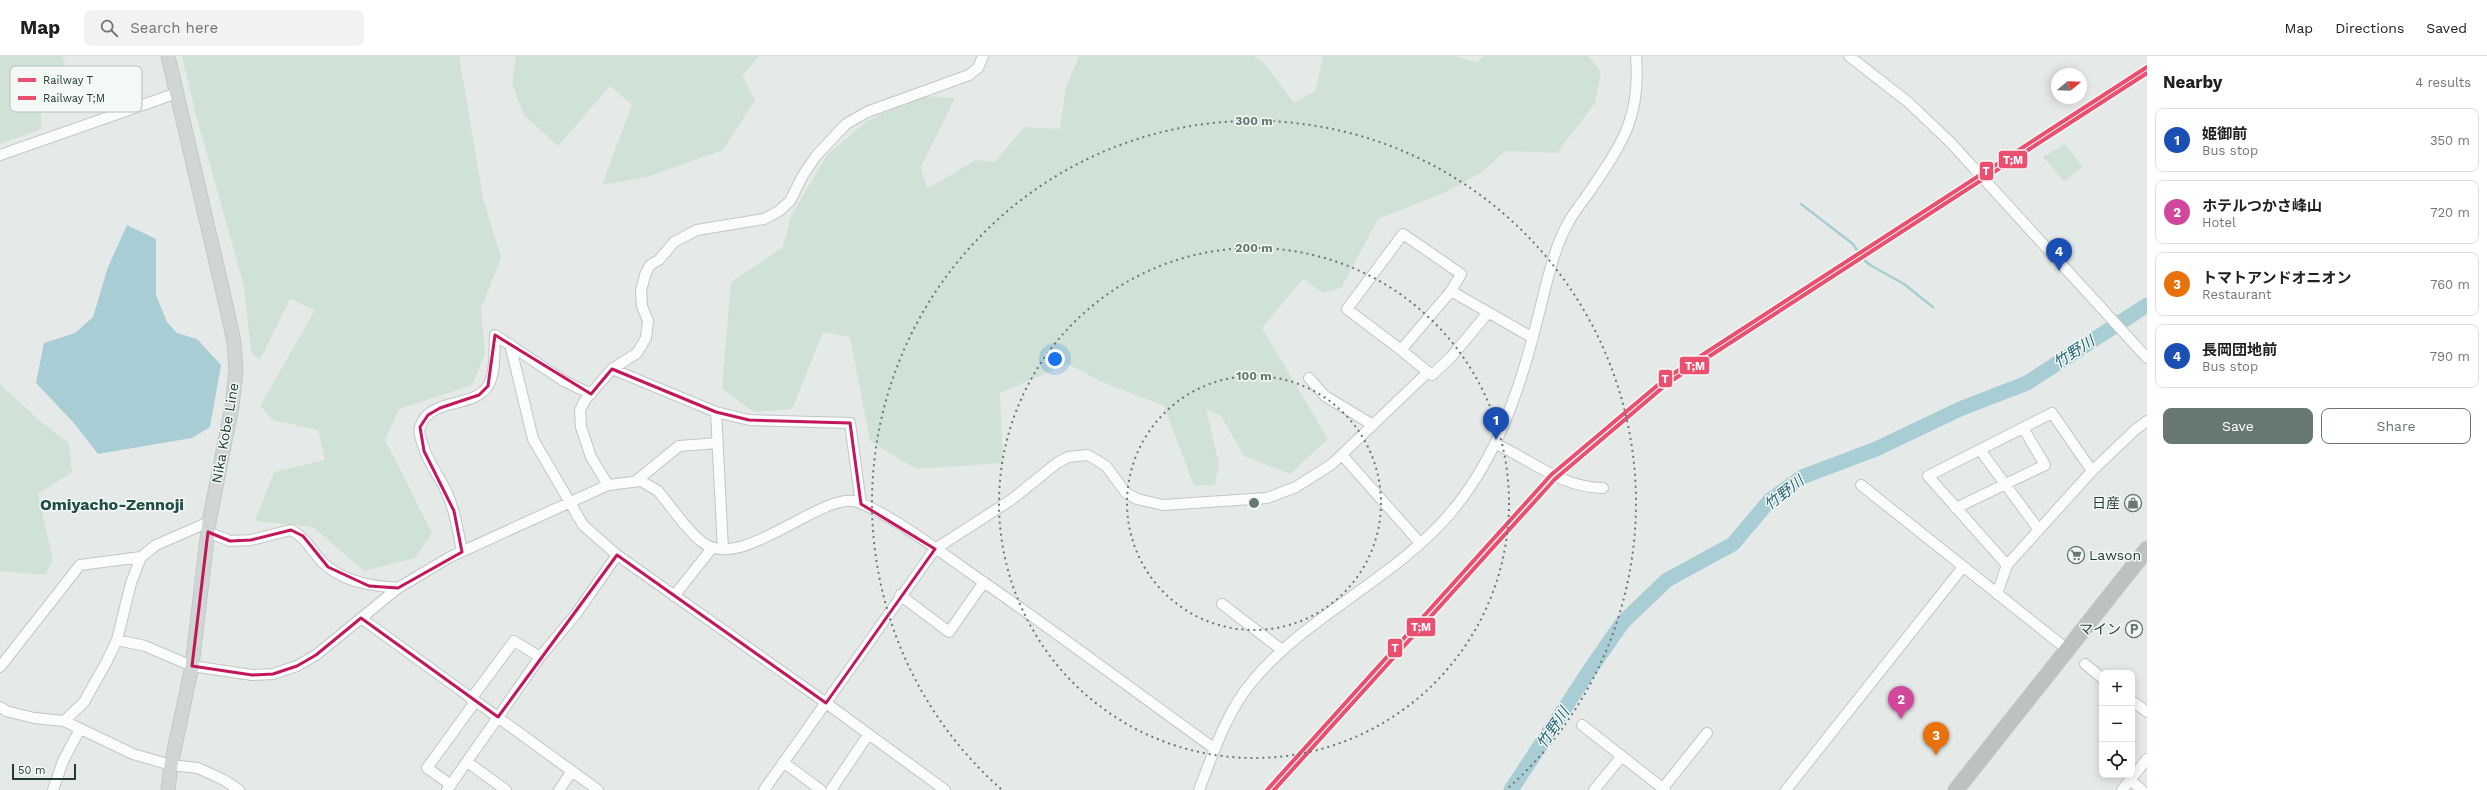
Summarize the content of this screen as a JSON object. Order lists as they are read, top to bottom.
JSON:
{
  "streets": {
    "main road": ["Nika Kobe Line"]
  },
  "districts": ["Omiyacho-Zennoji"],
  "water": ["竹野川"],
  "places": {
    "shop": ["日産"],
    "supermarket": ["Lawson"],
    "parking": ["マイン"]
  },
  "lines": ["rail line T", "rail line T;M"],
  "legend": ["Railway T", "Railway T;M"],
  "scale_bar": "50 m",
  "north": "right",
  "page": {
    "header": "Map",
    "search": "Search here",
    "nav": ["Map", "Directions", "Saved"],
    "heading": ["Nearby", "4 results"],
    "list": [
      {
        "mark": "1",
        "name": "姫御前",
        "note": "Bus stop",
        "value": "350 m"
      },
      {
        "mark": "2",
        "name": "ホテルつかさ峰山",
        "note": "Hotel",
        "value": "720 m"
      },
      {
        "mark": "3",
        "name": "トマトアンドオニオン",
        "note": "Restaurant",
        "value": "760 m"
      },
      {
        "mark": "4",
        "name": "長岡団地前",
        "note": "Bus stop",
        "value": "790 m"
      }
    ],
    "pins": [
      "4",
      "1",
      "2",
      "3"
    ],
    "buttons": ["Save", "Share"],
    "map_buttons": ["+", "−"],
    "scale": "50 m"
  },
  "rings": ["300 m", "200 m", "100 m"]
}
